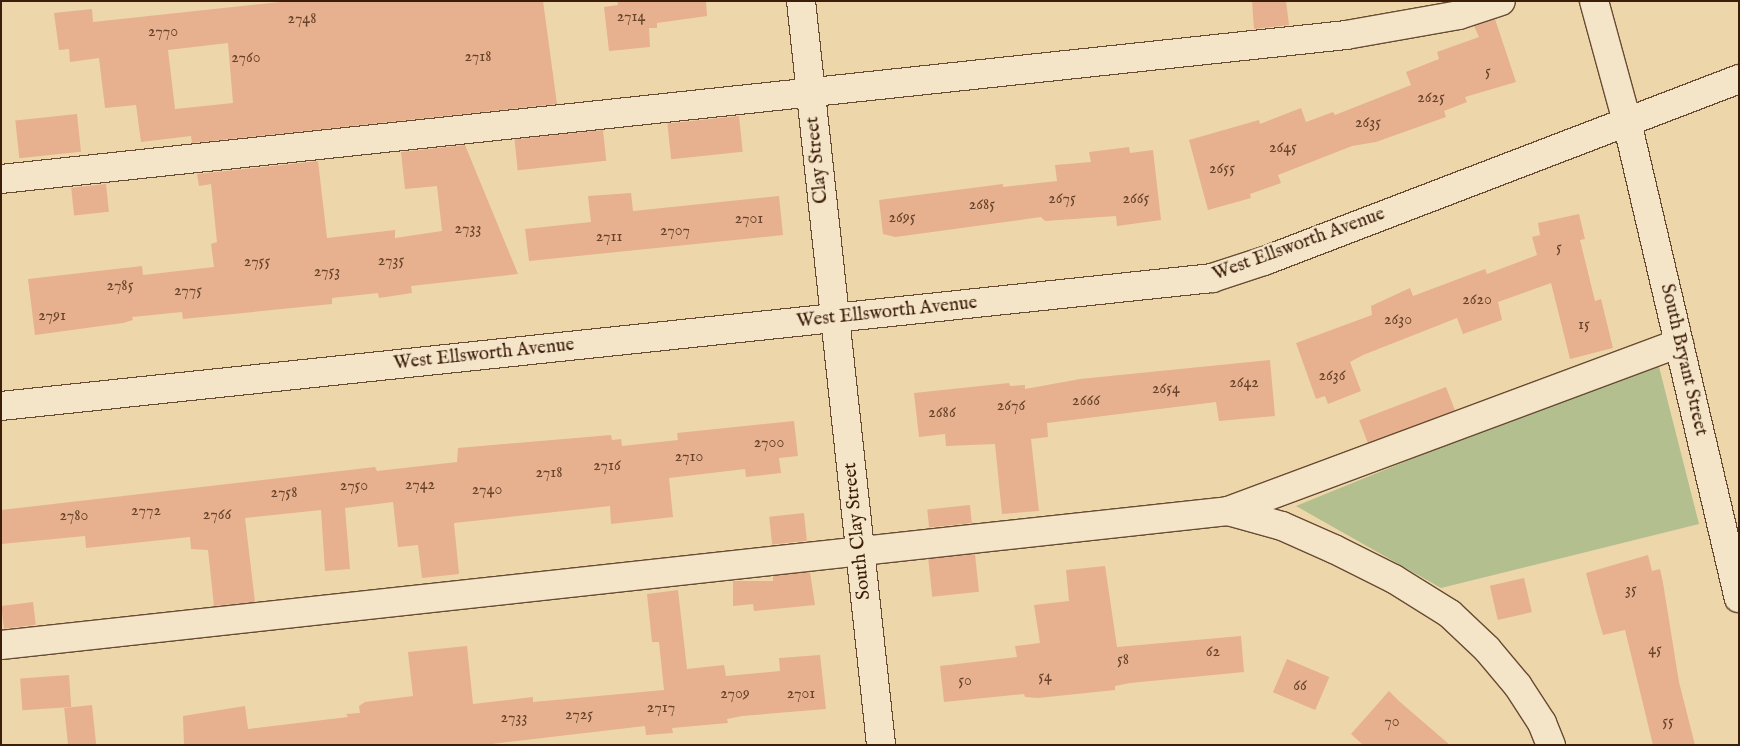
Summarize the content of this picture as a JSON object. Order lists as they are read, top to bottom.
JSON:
{
  "streets": {
    "street": [
      "Clay Street",
      "West Ellsworth Avenue",
      "South Bryant Street",
      "South Clay Street"
    ]
  },
  "crossings": [
    ["Clay Street", "West Ellsworth Avenue"],
    ["Clay Street", "South Clay Street"],
    ["West Ellsworth Avenue", "South Bryant Street"],
    ["West Ellsworth Avenue", "South Clay Street"]
  ],
  "house_numbers": [
    "2714",
    "2748",
    "2770",
    "2718",
    "2760",
    "5",
    "2625",
    "2635",
    "2645",
    "2655",
    "2675",
    "2665",
    "2685",
    "2695",
    "2701",
    "2733",
    "2707",
    "2711",
    "5",
    "2735",
    "2755",
    "2753",
    "2785",
    "2775",
    "2620",
    "2791",
    "2630",
    "15",
    "2636",
    "2642",
    "2654",
    "2666",
    "2676",
    "2686",
    "2700",
    "2710",
    "2716",
    "2718",
    "2742",
    "2750",
    "2740",
    "2758",
    "2772",
    "2766",
    "2780",
    "35",
    "45",
    "62",
    "58",
    "54",
    "50",
    "66",
    "2709",
    "2701",
    "2717",
    "2725",
    "2733",
    "70",
    "55"
  ]
}
